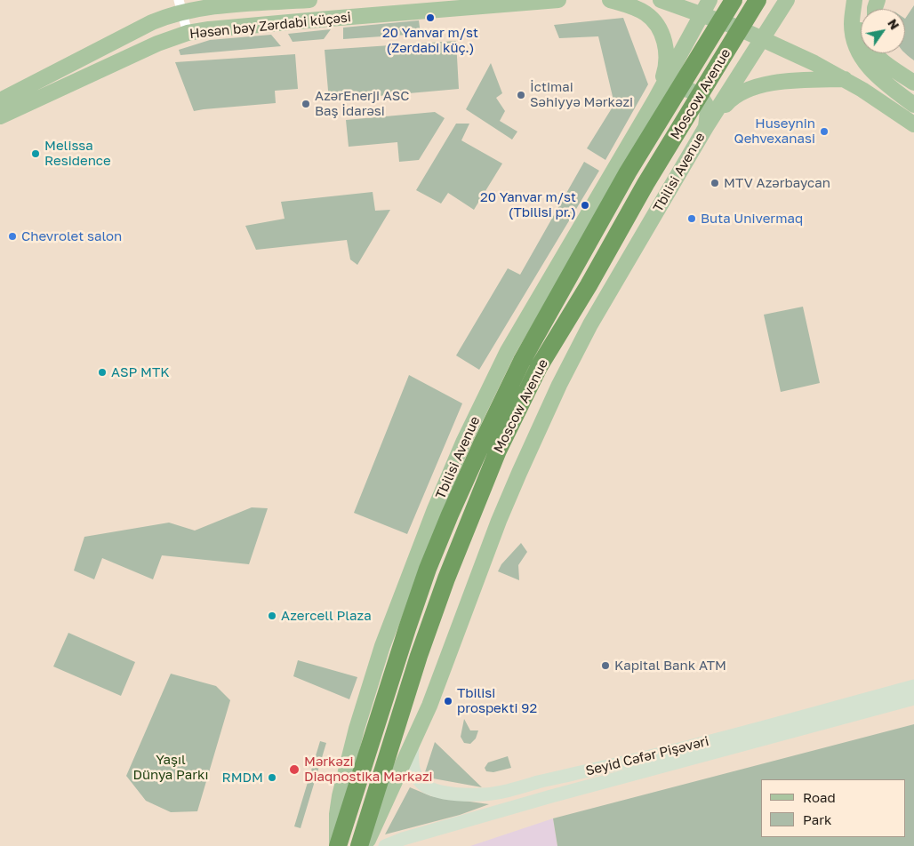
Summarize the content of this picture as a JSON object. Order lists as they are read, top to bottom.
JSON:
{
  "streets": {
    "highway": ["Moscow Avenue"],
    "main road": ["Həsən bəy Zərdabi küçəsi", "Tbilisi Avenue"],
    "street": ["Seyid Cəfər Pişəvəri"]
  },
  "crossings": [
    ["Moscow Avenue", "Tbilisi Avenue"],
    ["Tbilisi Avenue", "Seyid Cəfər Pişəvəri"]
  ],
  "parks": ["Yaşıl Dünya Parkı"],
  "places": [
    "20 Yanvar m/st (Zərdabi küç.)",
    "İctimai Səhiyyə Mərkəzi",
    "AzərEnerji ASC Baş İdarəsi",
    "Huseynin Qehvexanasi",
    "Melissa Residence",
    "MTV Azərbaycan",
    "20 Yanvar m/st (Tbilisi pr.)",
    "Buta Univermaq",
    "Chevrolet salon",
    "ASP MTK",
    "Azercell Plaza",
    "Kapital Bank ATM",
    "Tbilisi prospekti 92",
    "Mərkəzi Diaqnostika Mərkəzi",
    "RMDM"
  ],
  "legend": ["Road", "Park"],
  "north": "top right"
}
